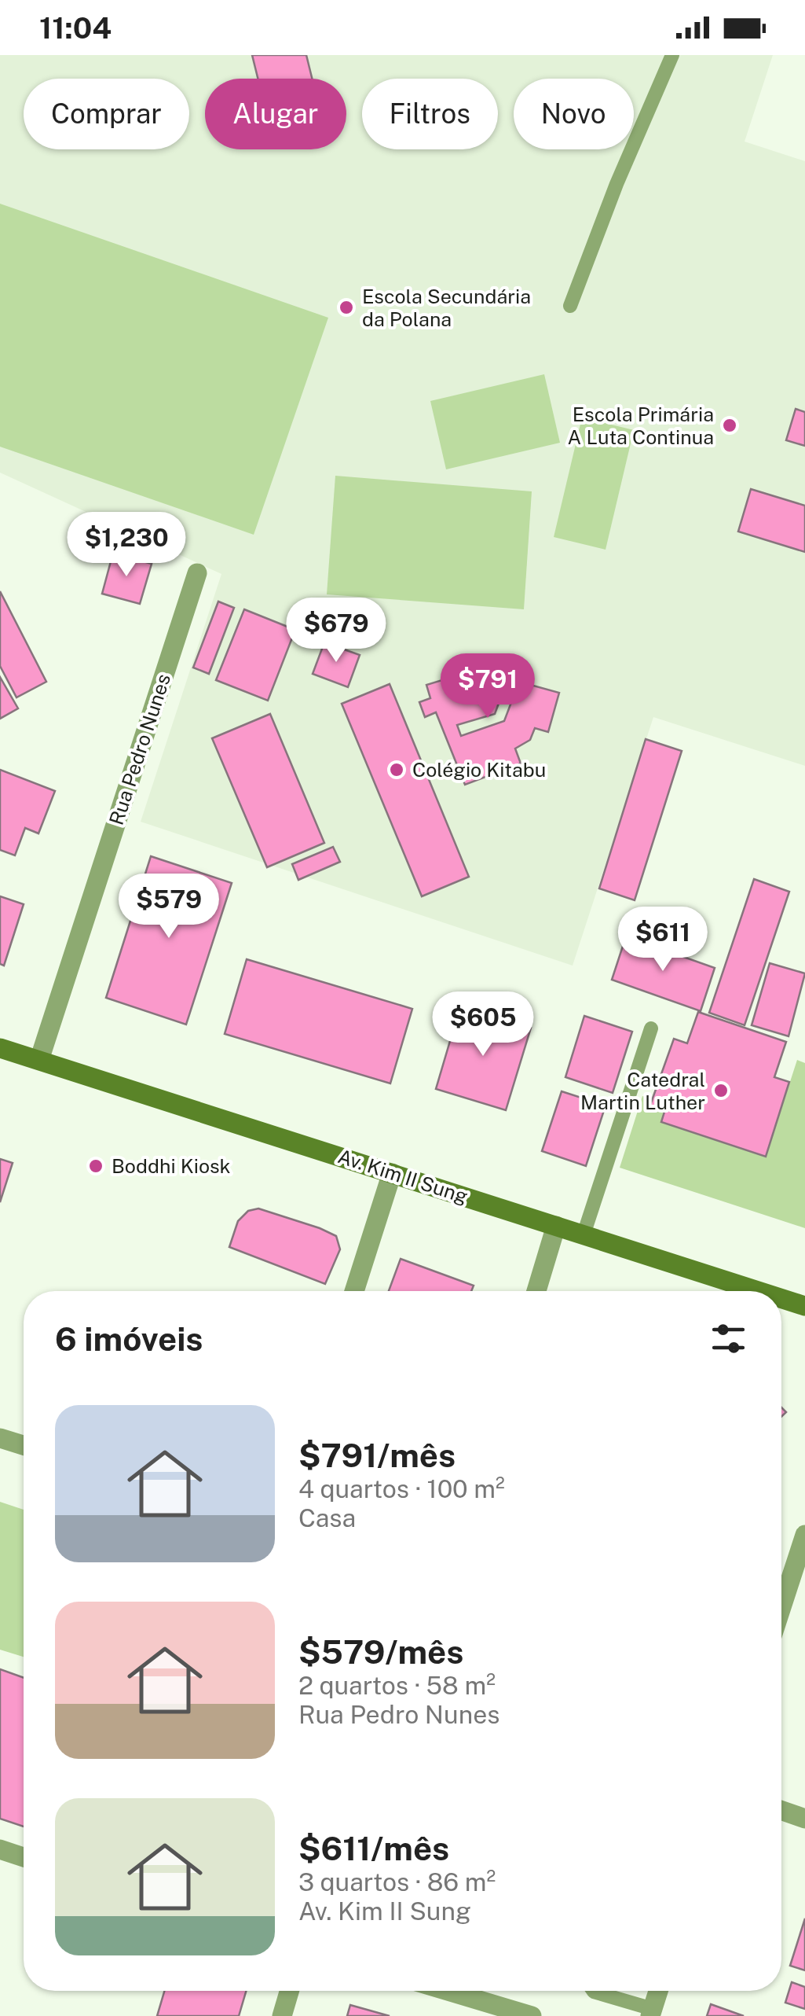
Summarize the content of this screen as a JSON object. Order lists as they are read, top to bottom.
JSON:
{
  "streets": {
    "street": ["Rua Pedro Nunes", "Av. Kim II Sung"]
  },
  "crossings": [
    ["Rua Pedro Nunes", "Av. Kim II Sung"]
  ],
  "places": [
    "Escola Secundária da Polana",
    "Escola Primária A Luta Continua",
    "Colégio Kitabu",
    "Catedral Martin Luther",
    "Boddhi Kiosk"
  ],
  "page": {
    "status": "11:04",
    "chip": [
      "Comprar",
      "Alugar",
      "Filtros",
      "Novo"
    ],
    "price": [
      "$1,230",
      "$679",
      "$791",
      "$579",
      "$611",
      "$605"
    ],
    "heading": "6 imóveis",
    "list": [
      {
        "name": "$791/mês",
        "note": "4 quartos · 100 m² · Casa"
      },
      {
        "name": "$579/mês",
        "note": "2 quartos · 58 m² · Rua Pedro Nunes"
      },
      {
        "name": "$611/mês",
        "note": "3 quartos · 86 m² · Av. Kim II Sung"
      }
    ]
  }
}
